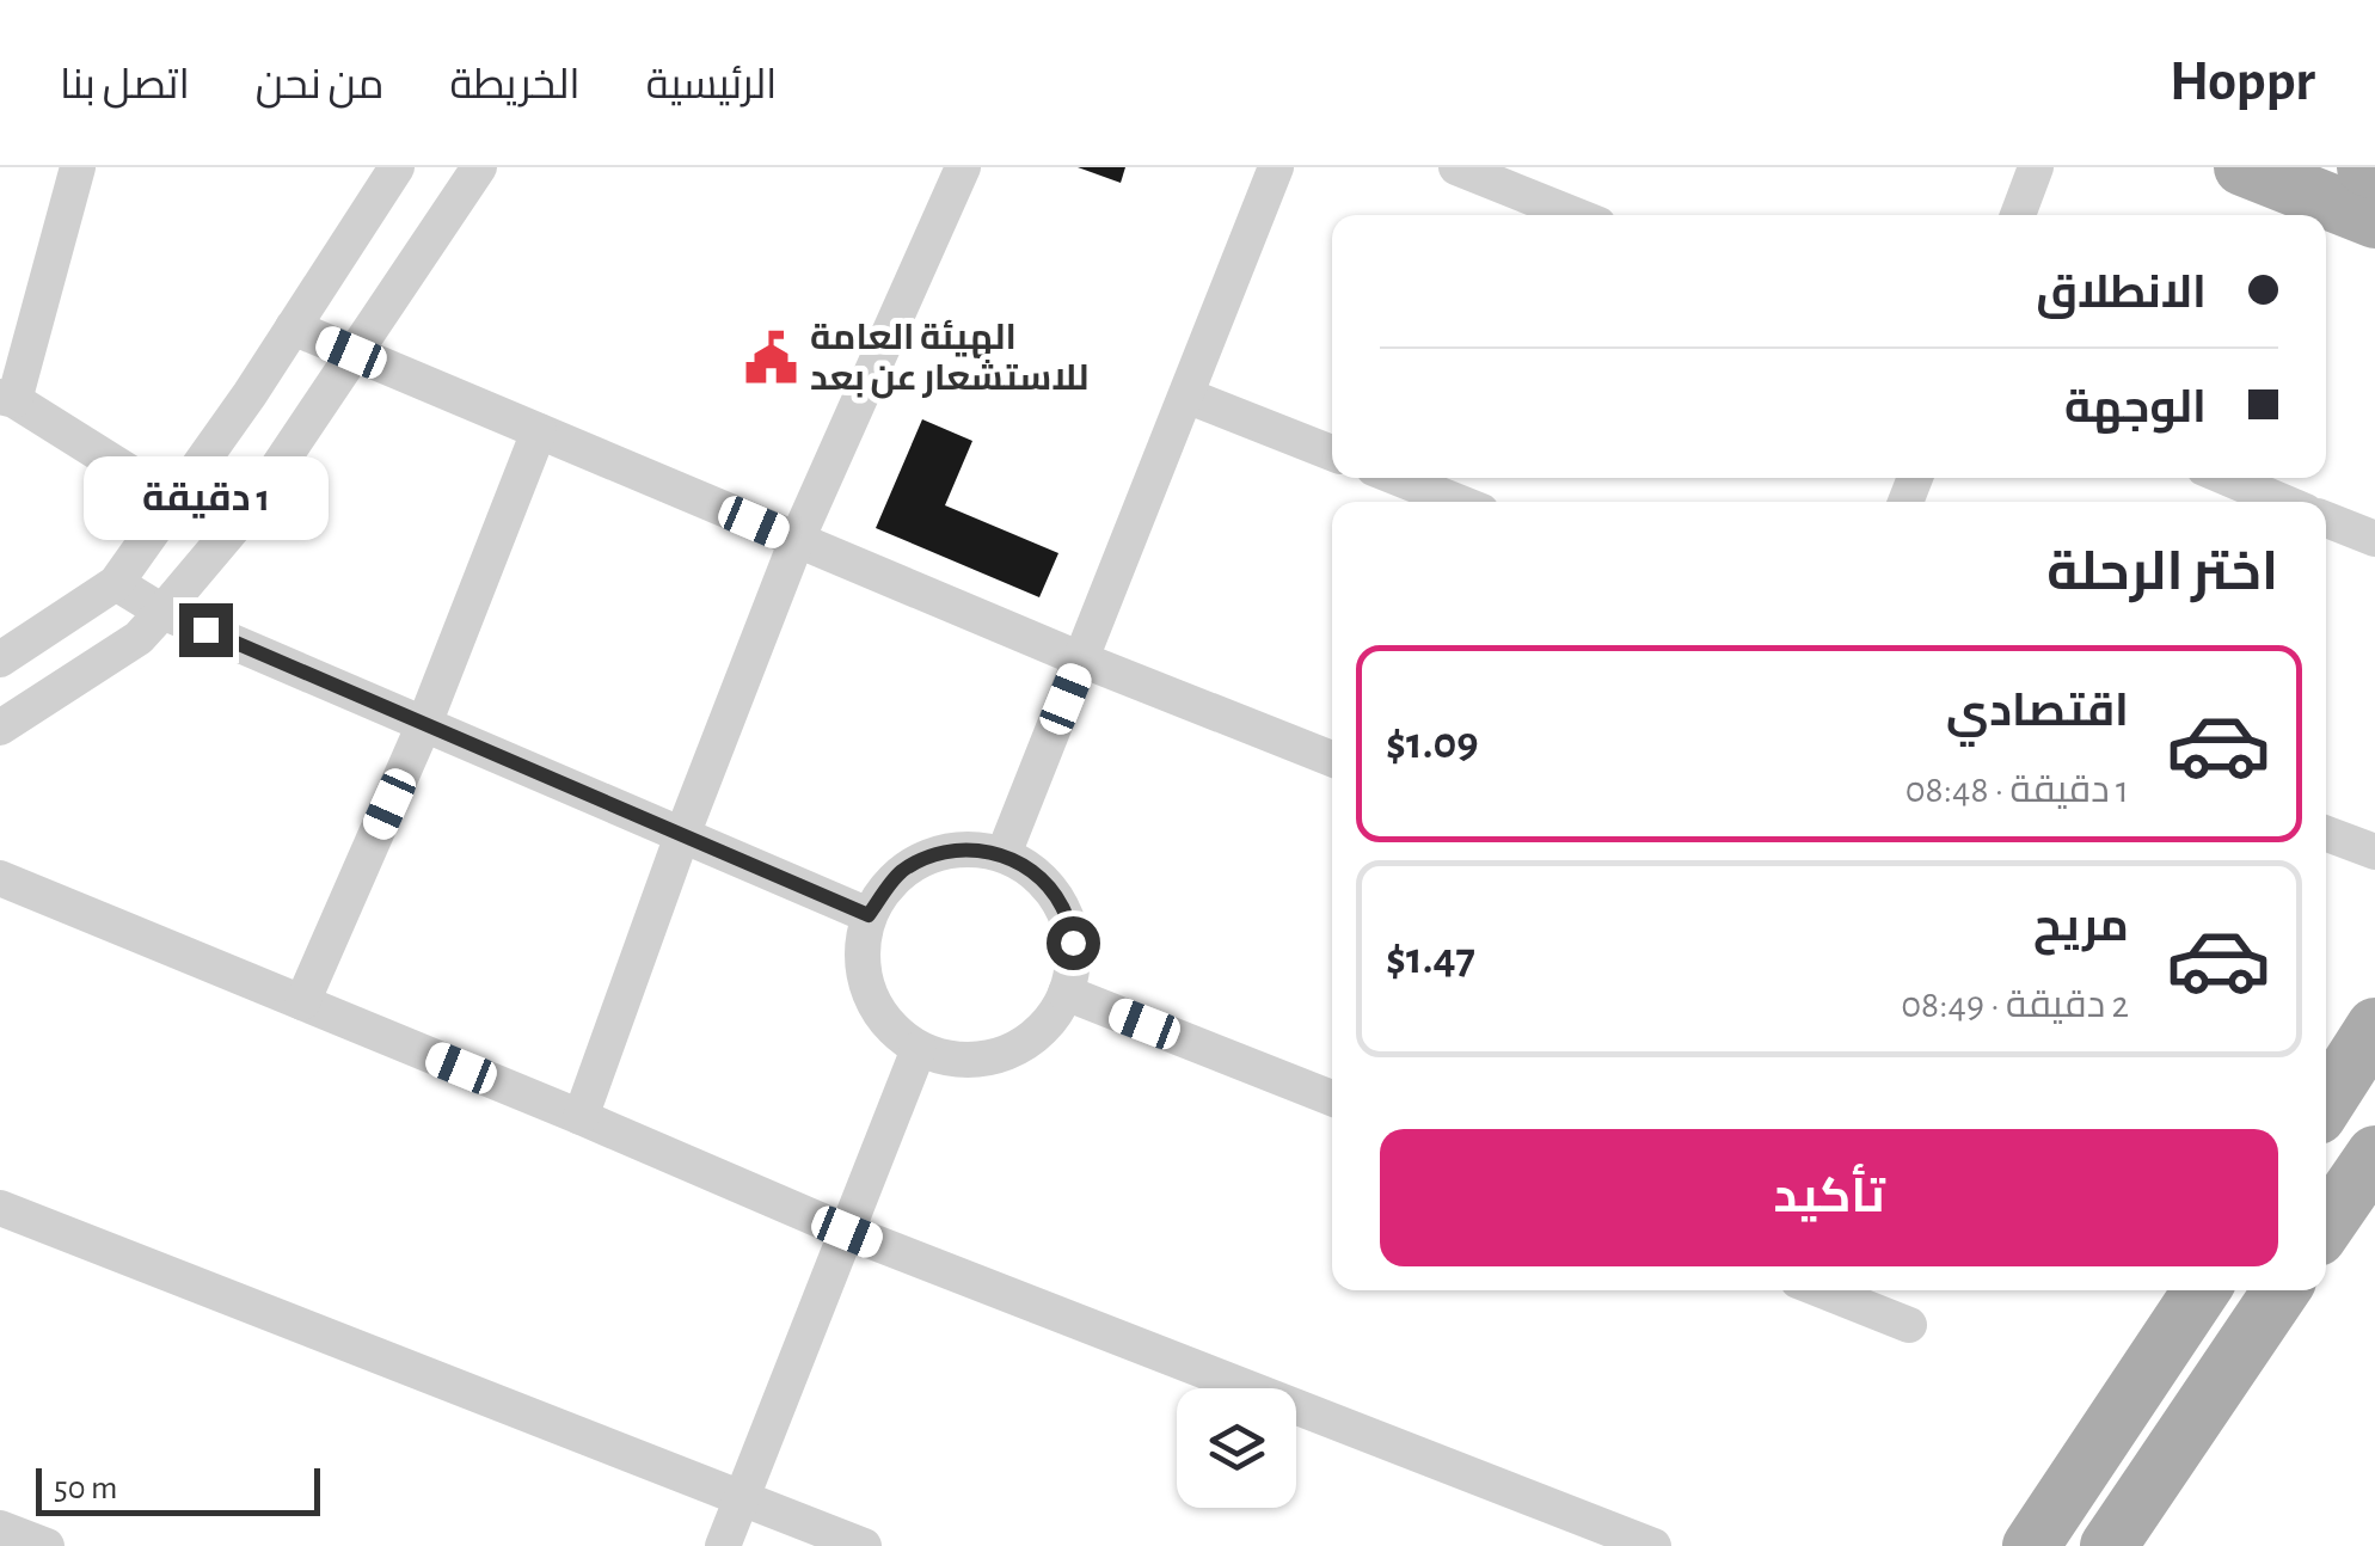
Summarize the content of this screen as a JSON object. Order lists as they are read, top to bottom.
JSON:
{
  "places": {
    "public building": ["الهيئة العامة للاستشعار عن بعد"]
  },
  "scale_bar": "50 m",
  "page": {
    "header": "Hoppr",
    "nav": [
      "الرئيسية",
      "الخريطة",
      "من نحن",
      "اتصل بنا"
    ],
    "banner": ["الانطلاق", "الوجهة"],
    "bubble": "1 دقيقة",
    "heading": "اختر الرحلة",
    "list": [
      {
        "name": "اقتصادي",
        "note": "1 دقيقة · 08:48",
        "value": "$1.09"
      },
      {
        "name": "مريح",
        "note": "2 دقيقة · 08:49",
        "value": "$1.47"
      }
    ],
    "buttons": "تأكيد",
    "scale": "50 m"
  }
}
